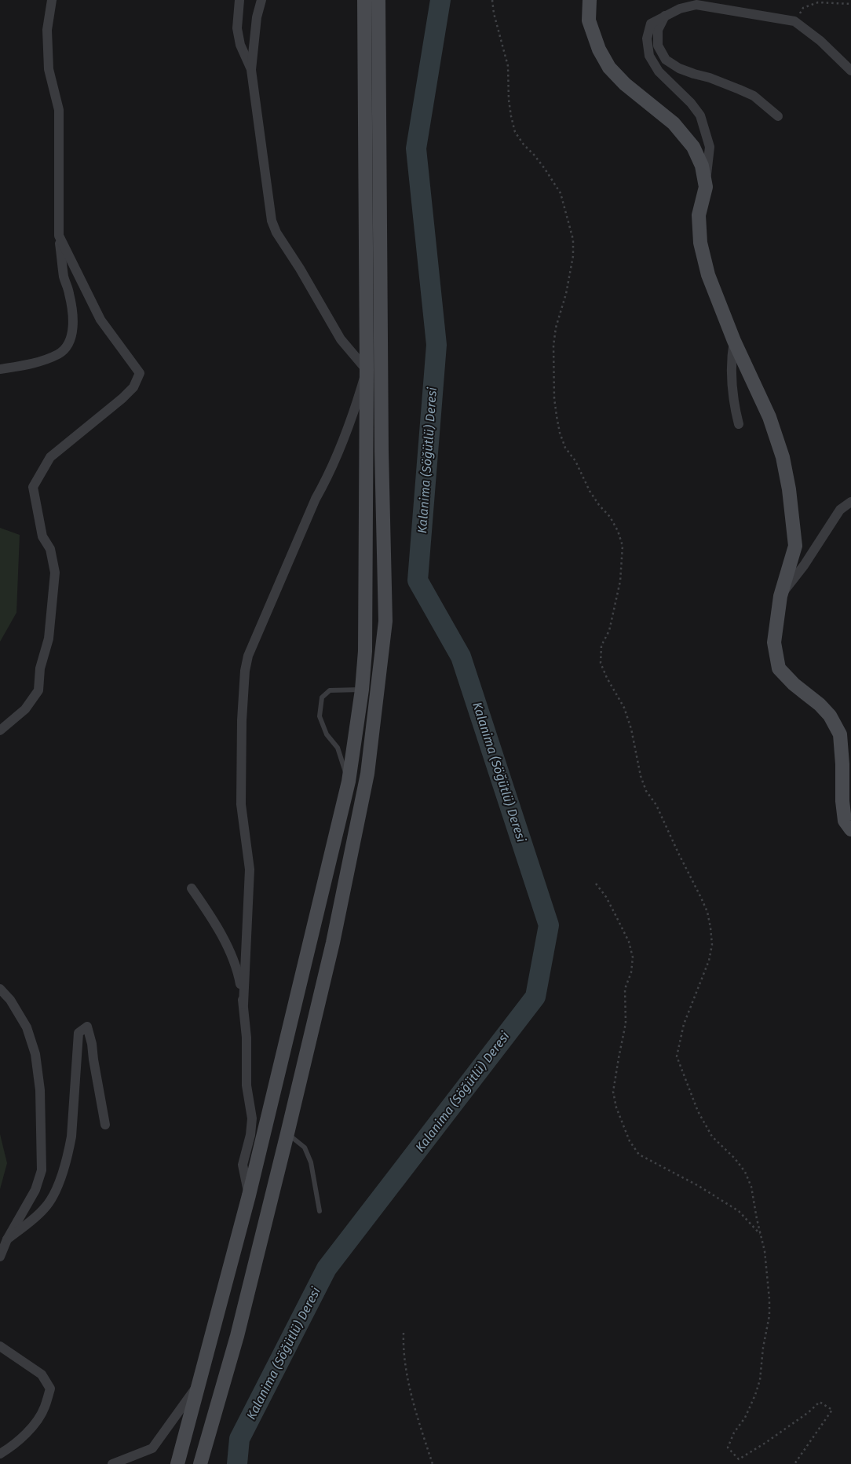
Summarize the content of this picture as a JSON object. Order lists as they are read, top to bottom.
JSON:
{
  "water": ["Kalanima (Söğütlü) Deresi"]
}
